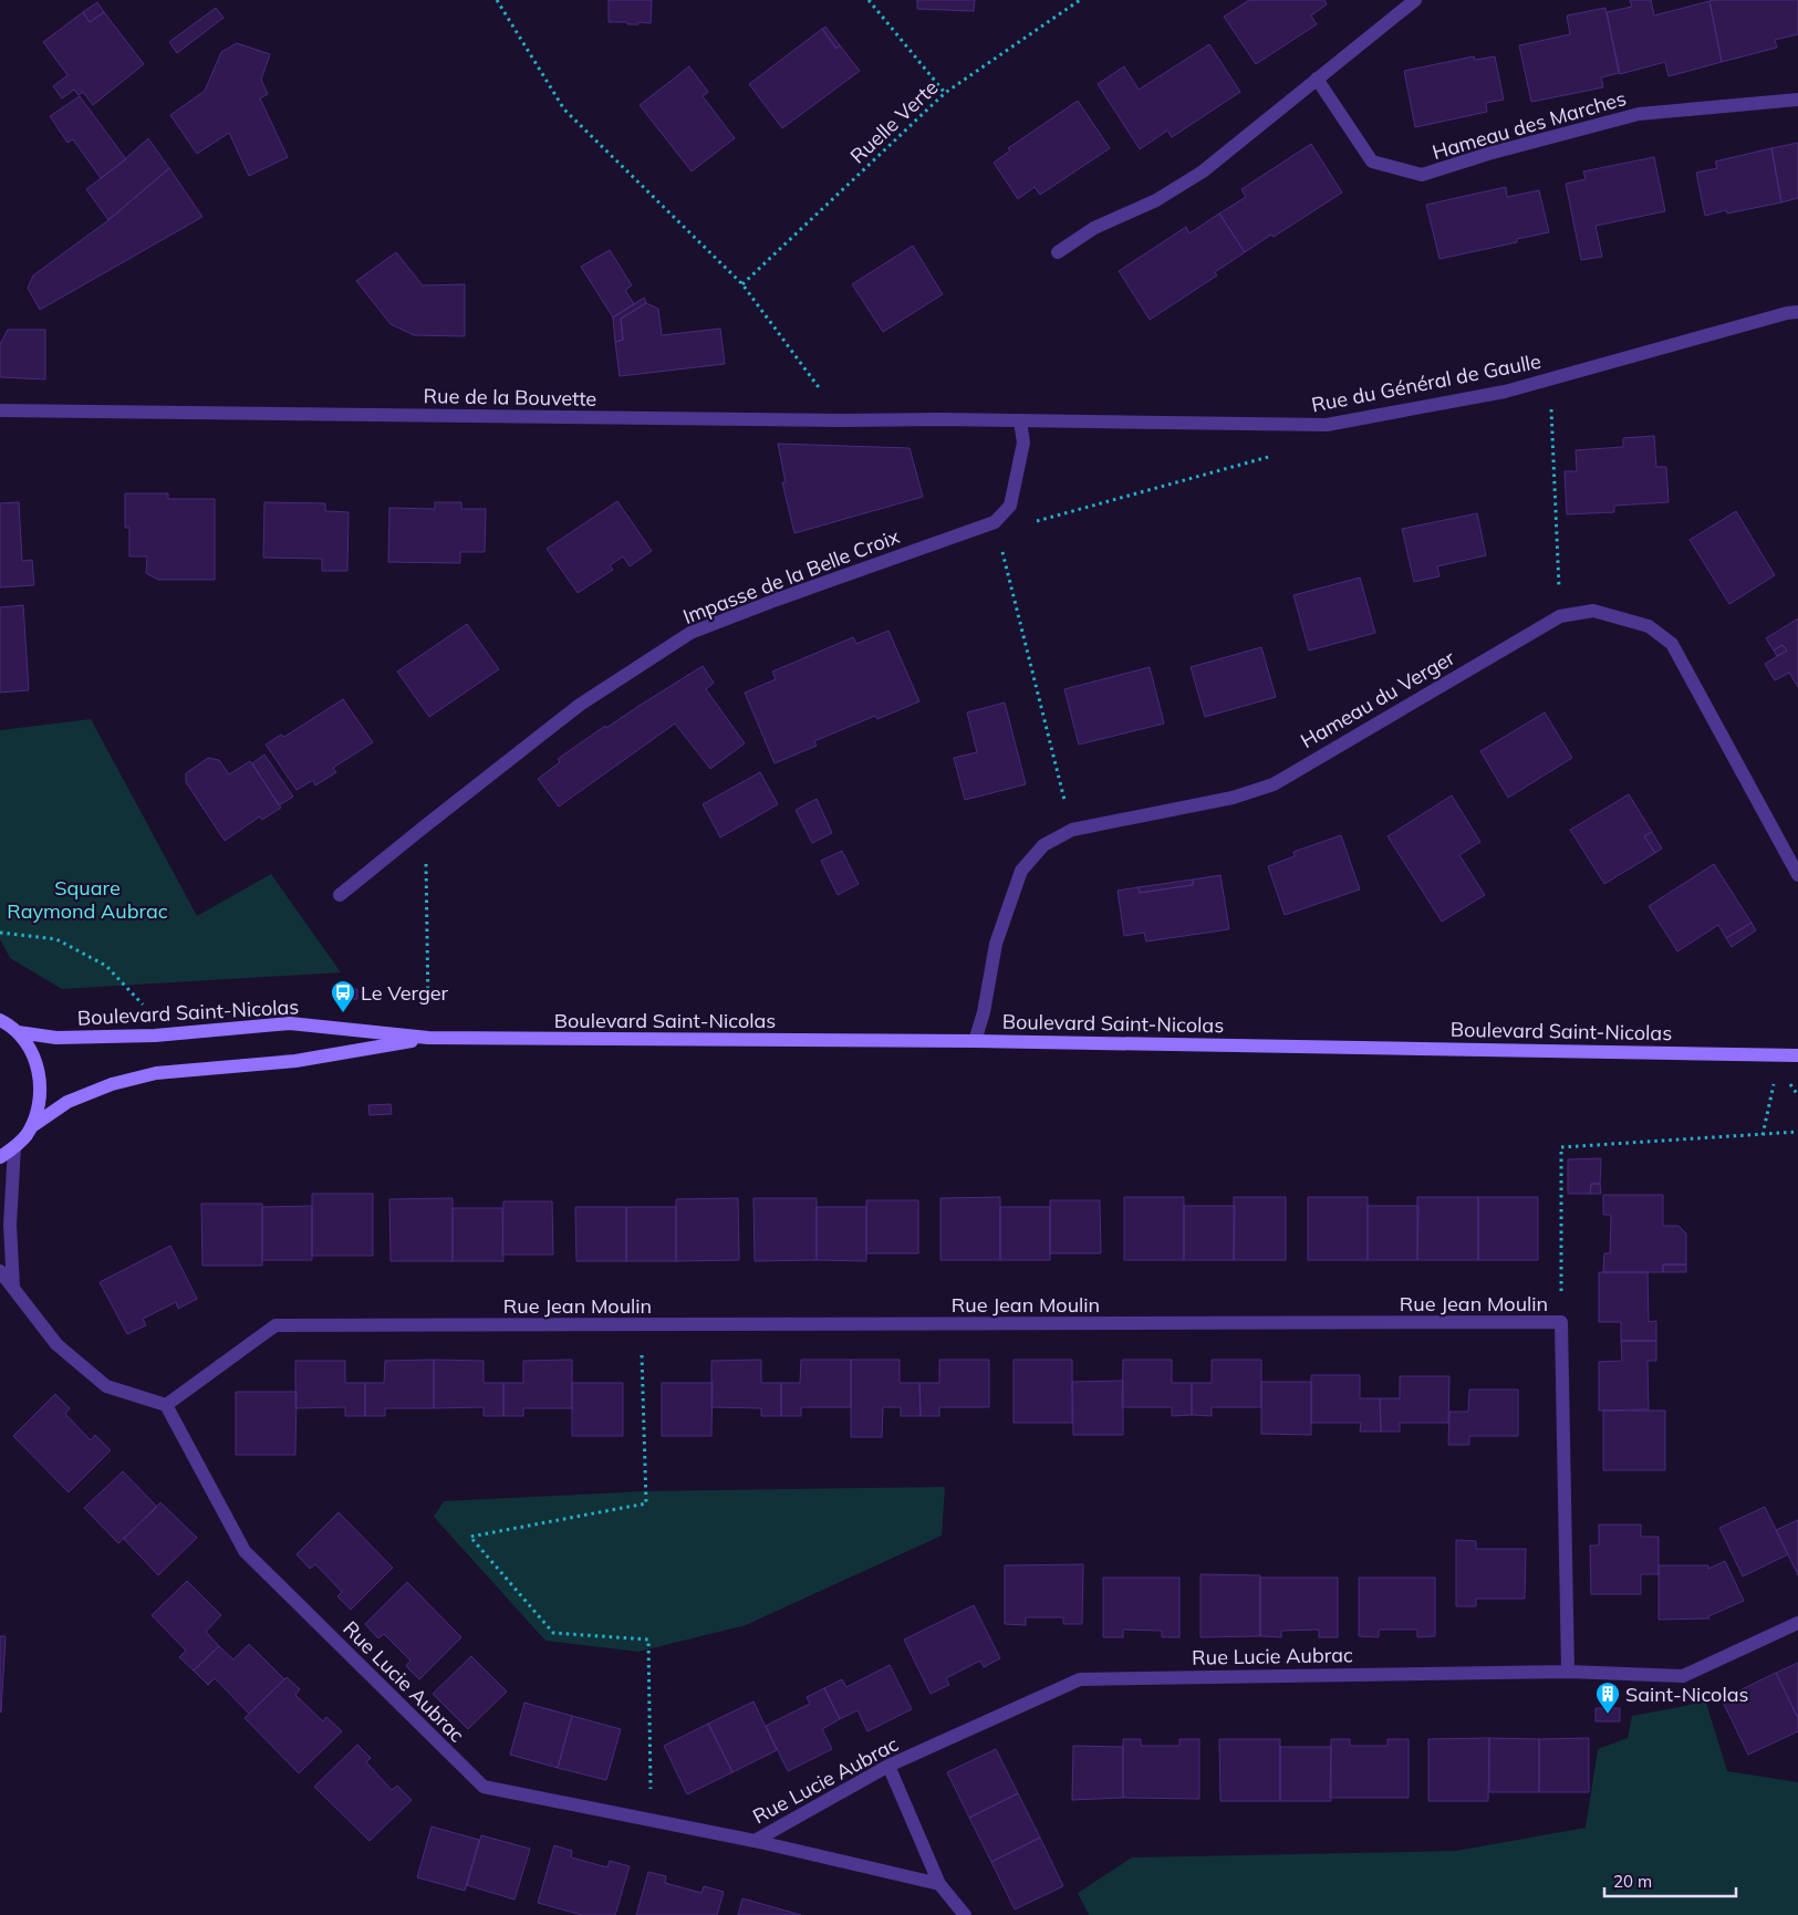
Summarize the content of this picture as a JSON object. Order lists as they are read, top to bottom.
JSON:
{
  "streets": {
    "main road": ["Boulevard Saint-Nicolas"],
    "street": [
      "Hameau des Marches",
      "Rue du Général de Gaulle",
      "Rue de la Bouvette",
      "Impasse de la Belle Croix",
      "Hameau du Verger",
      "Rue Jean Moulin",
      "Rue Lucie Aubrac"
    ],
    "path": ["Ruelle Verte"]
  },
  "crossings": [
    ["Rue du Général de Gaulle", "Rue de la Bouvette"],
    ["Hameau du Verger", "Boulevard Saint-Nicolas"],
    ["Rue Jean Moulin", "Rue Lucie Aubrac"]
  ],
  "parks": ["Square Raymond Aubrac"],
  "places": {
    "bus stop": ["Le Verger"],
    "building": ["Saint-Nicolas"]
  },
  "scale_bar": "20 m"
}
